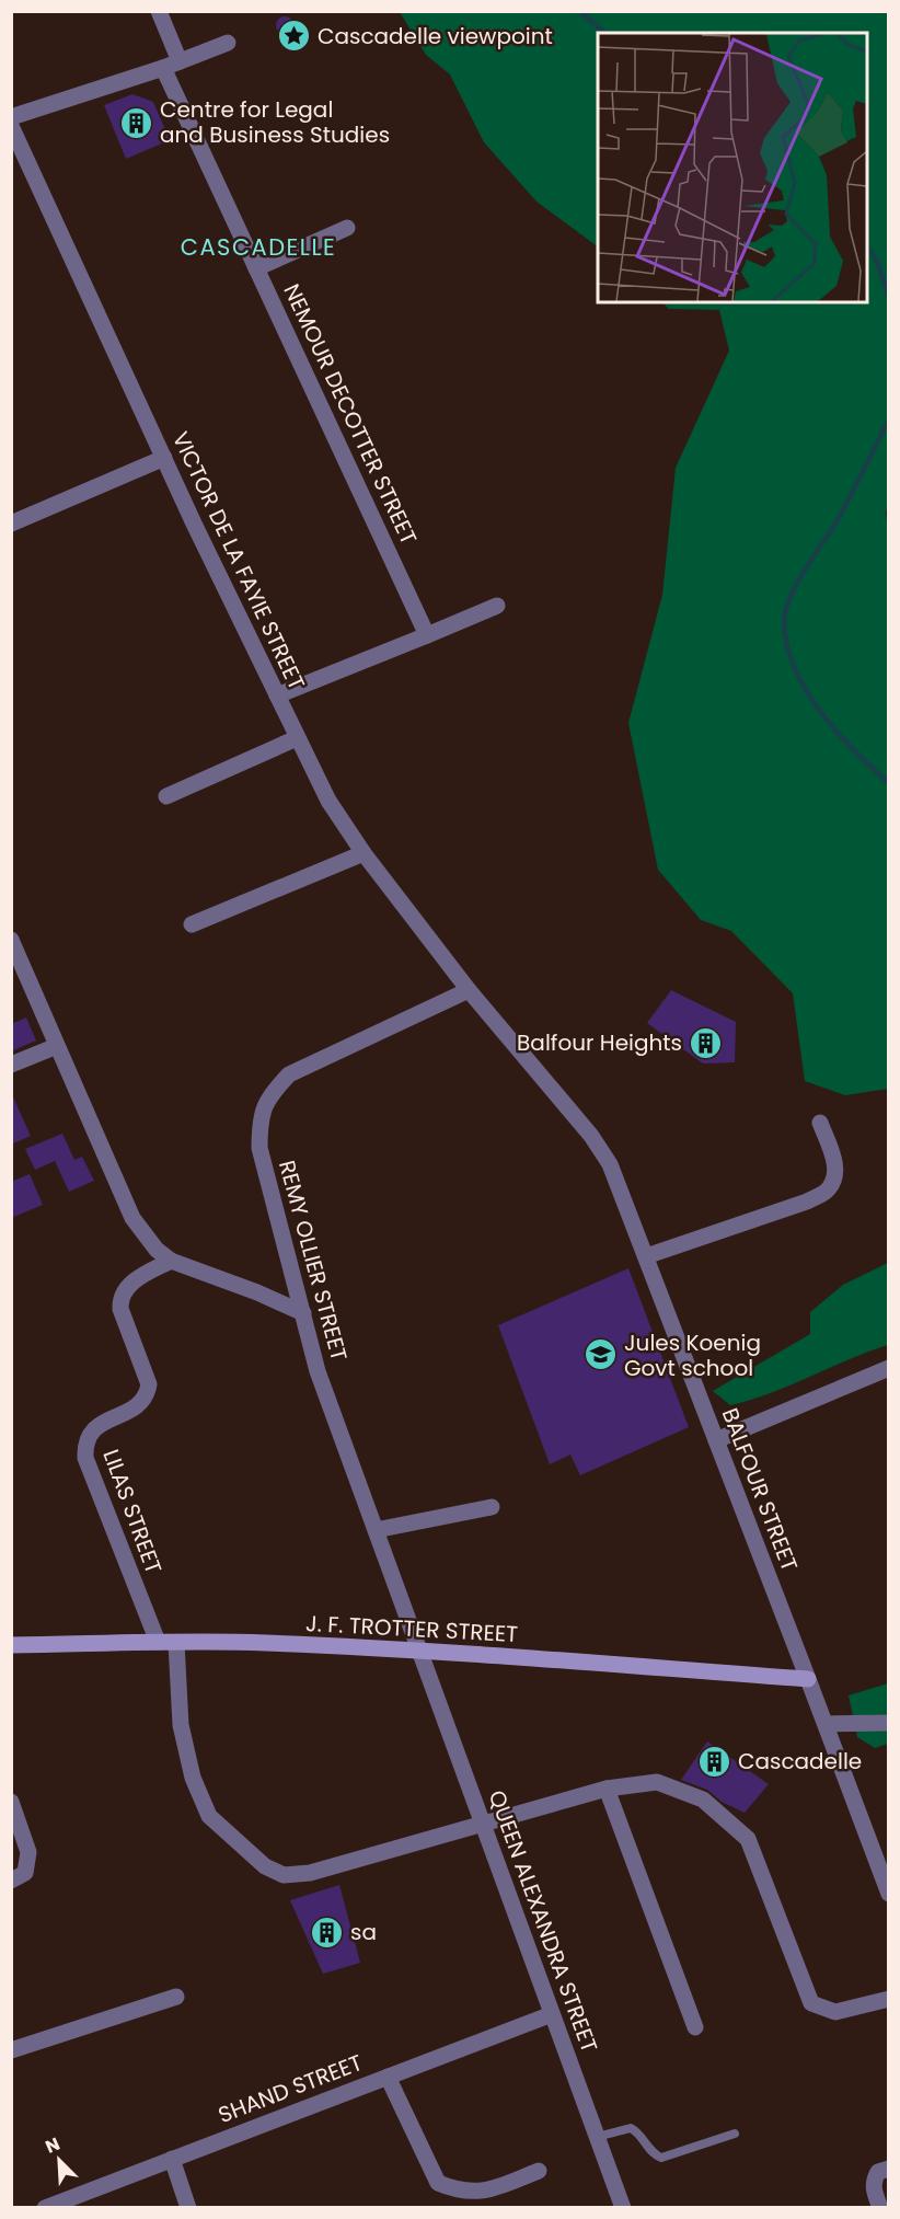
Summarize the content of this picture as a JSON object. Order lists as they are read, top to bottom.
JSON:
{
  "streets": {
    "street": [
      "NEMOUR DECOTTER STREET",
      "VICTOR DE LA FAYIE STREET",
      "REMY OLLIER STREET",
      "BALFOUR STREET",
      "LILAS STREET",
      "J. F. TROTTER STREET",
      "QUEEN ALEXANDRA STREET",
      "SHAND STREET"
    ]
  },
  "crossings": [
    ["VICTOR DE LA FAYIE STREET", "REMY OLLIER STREET"],
    ["VICTOR DE LA FAYIE STREET", "BALFOUR STREET"],
    ["REMY OLLIER STREET", "BALFOUR STREET"],
    ["REMY OLLIER STREET", "J. F. TROTTER STREET"],
    ["REMY OLLIER STREET", "QUEEN ALEXANDRA STREET"],
    ["BALFOUR STREET", "J. F. TROTTER STREET"],
    ["LILAS STREET", "J. F. TROTTER STREET"],
    ["J. F. TROTTER STREET", "QUEEN ALEXANDRA STREET"],
    ["QUEEN ALEXANDRA STREET", "SHAND STREET"]
  ],
  "districts": ["CASCADELLE"],
  "places": {
    "place": ["Cascadelle viewpoint"],
    "building": [
      "Centre for Legal and Business Studies",
      "Balfour Heights",
      "Cascadelle",
      "sa"
    ],
    "school or university": ["Jules Koenig Govt school"]
  },
  "north": "top left"
}
